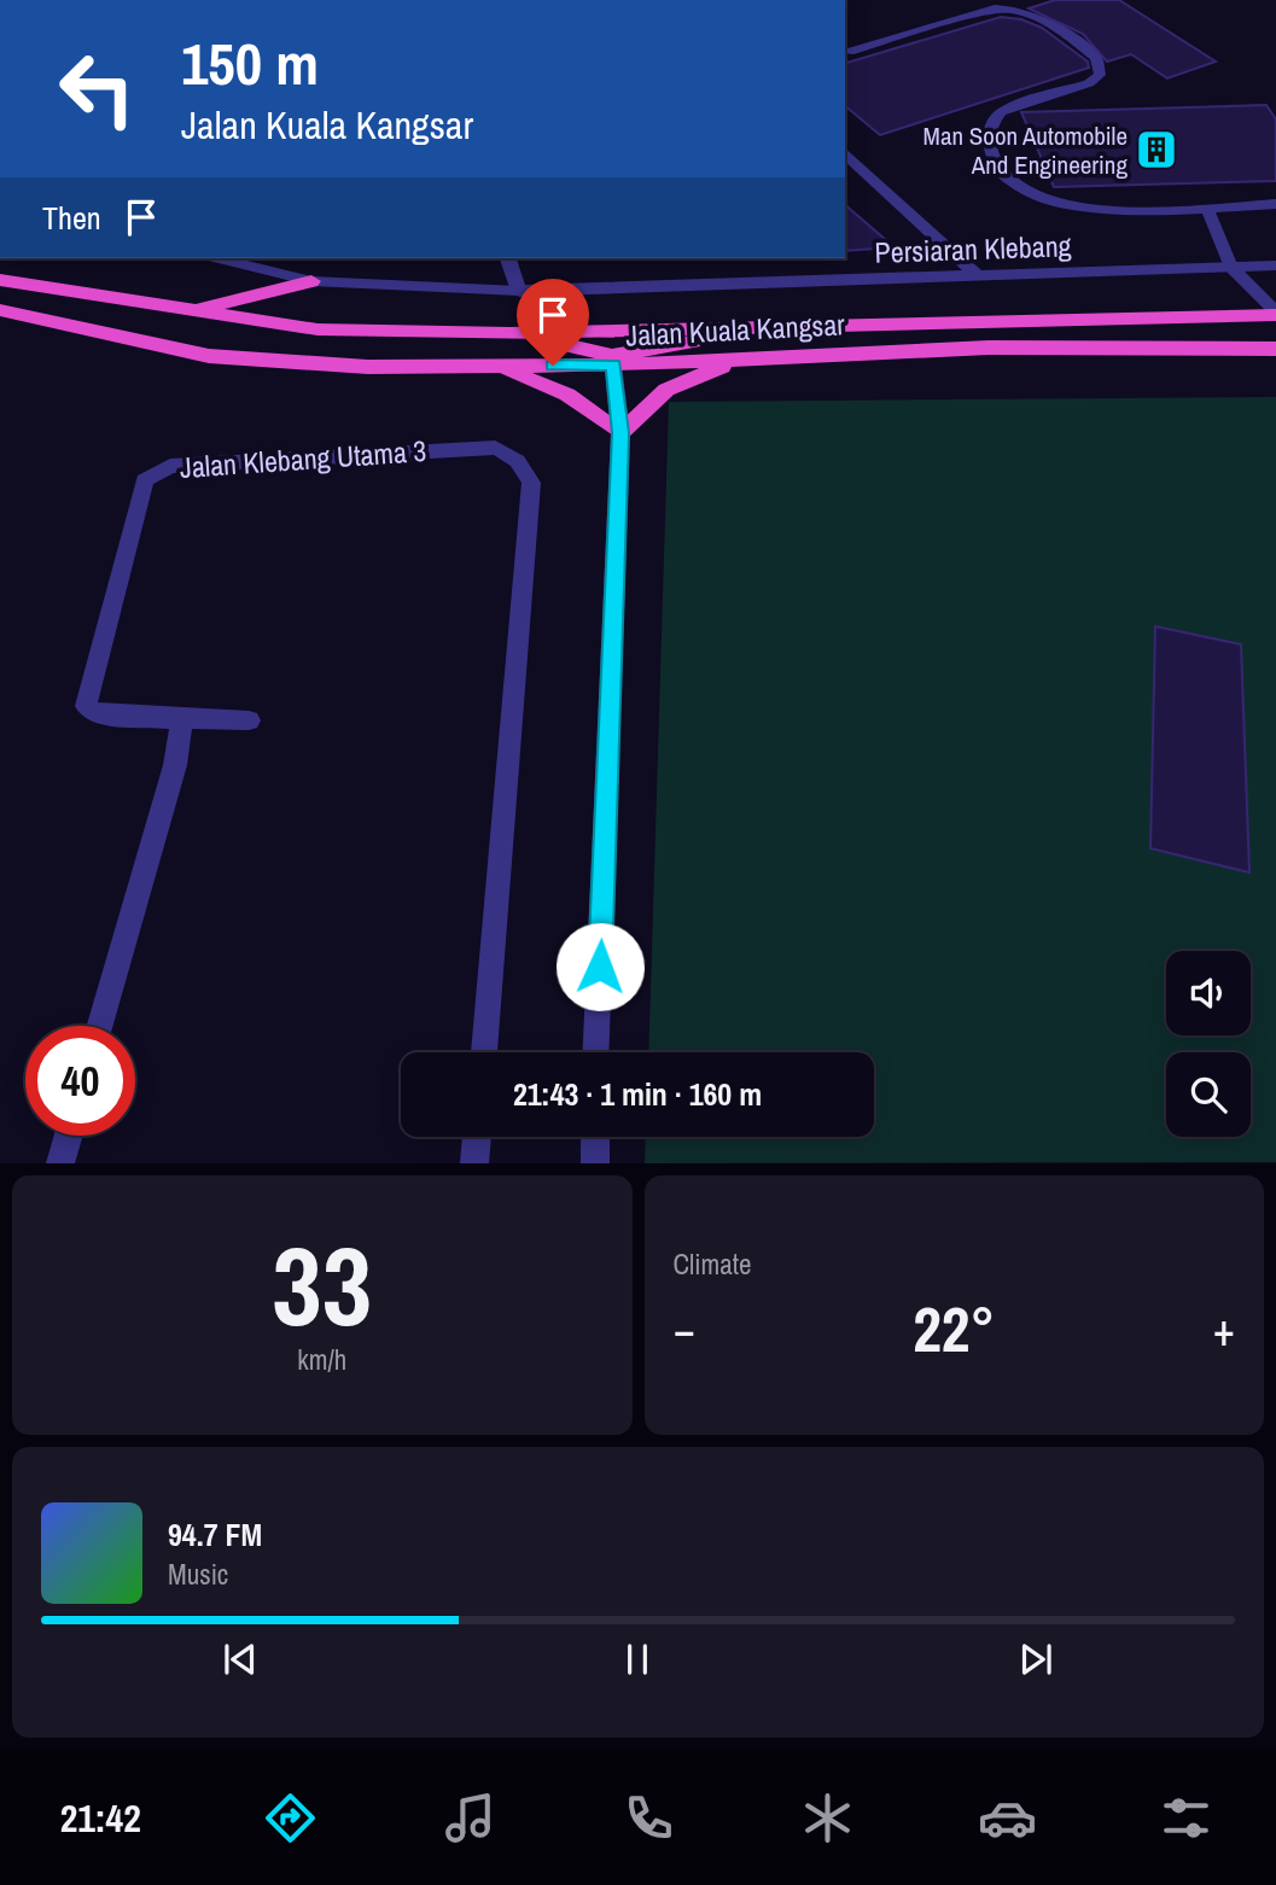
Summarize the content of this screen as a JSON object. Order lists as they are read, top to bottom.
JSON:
{
  "streets": {
    "highway": ["Jalan Kuala Kangsar"],
    "street": ["Persiaran Klebang", "Jalan Klebang Utama 3"]
  },
  "places": {
    "building": ["Man Soon Automobile And Engineering"]
  },
  "page": {
    "turn": ["150 m", "Jalan Kuala Kangsar"],
    "then": "Then",
    "limit": "40",
    "trip": "21:43 · 1 min · 160 m",
    "tile": [
      ["33", "km/h"],
      "Climate"
    ],
    "heat": ["−", "22°", "+"],
    "song": ["94.7 FM", "Music"],
    "tabs": "21:42"
  }
}
